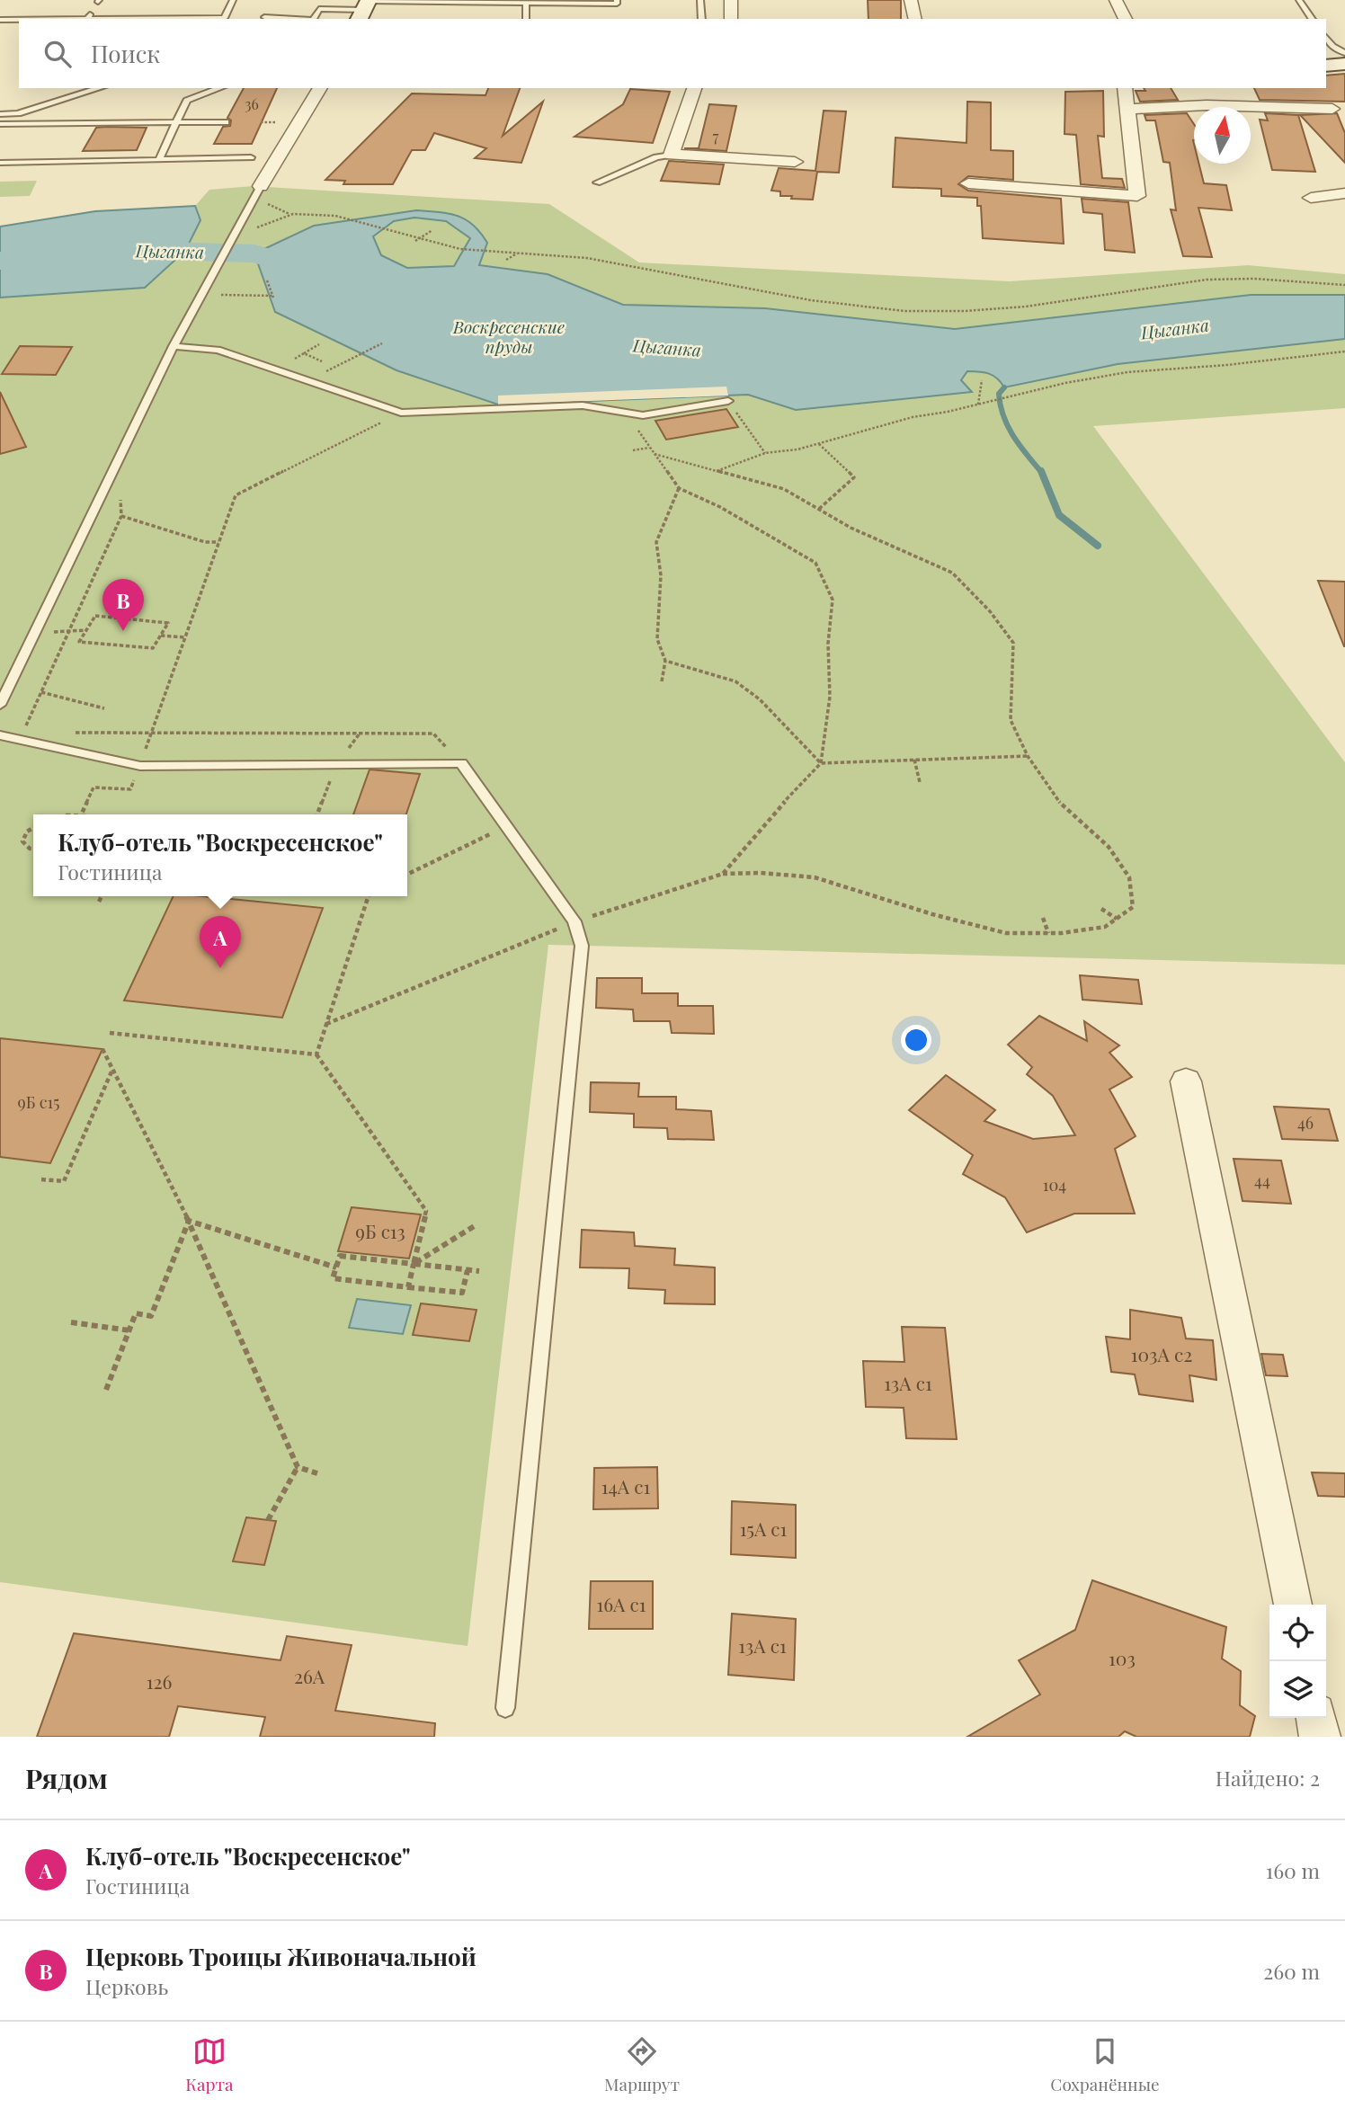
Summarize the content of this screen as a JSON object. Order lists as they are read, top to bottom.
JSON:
{
  "water": ["Цыганка", "Воскресенские пруды"],
  "house_numbers": [
    "36",
    "7",
    "9Б с15",
    "46",
    "44",
    "104",
    "9Б с13",
    "103А с2",
    "13А с1",
    "14А с1",
    "15А с1",
    "16А с1",
    "13А с1",
    "103",
    "26А",
    "126"
  ],
  "north": "top",
  "page": {
    "search": "Поиск",
    "pins": ["B", "A"],
    "popup": ["Клуб-отель \"Воскресенское\"", "Гостиница"],
    "heading": ["Рядом", "Найдено: 2"],
    "list": [
      {
        "mark": "A",
        "name": "Клуб-отель \"Воскресенское\"",
        "note": "Гостиница",
        "value": "160 m"
      },
      {
        "mark": "B",
        "name": "Церковь Троицы Живоначальной",
        "note": "Церковь",
        "value": "260 m"
      }
    ],
    "nav": ["Карта", "Маршрут", "Сохранённые"]
  }
}
